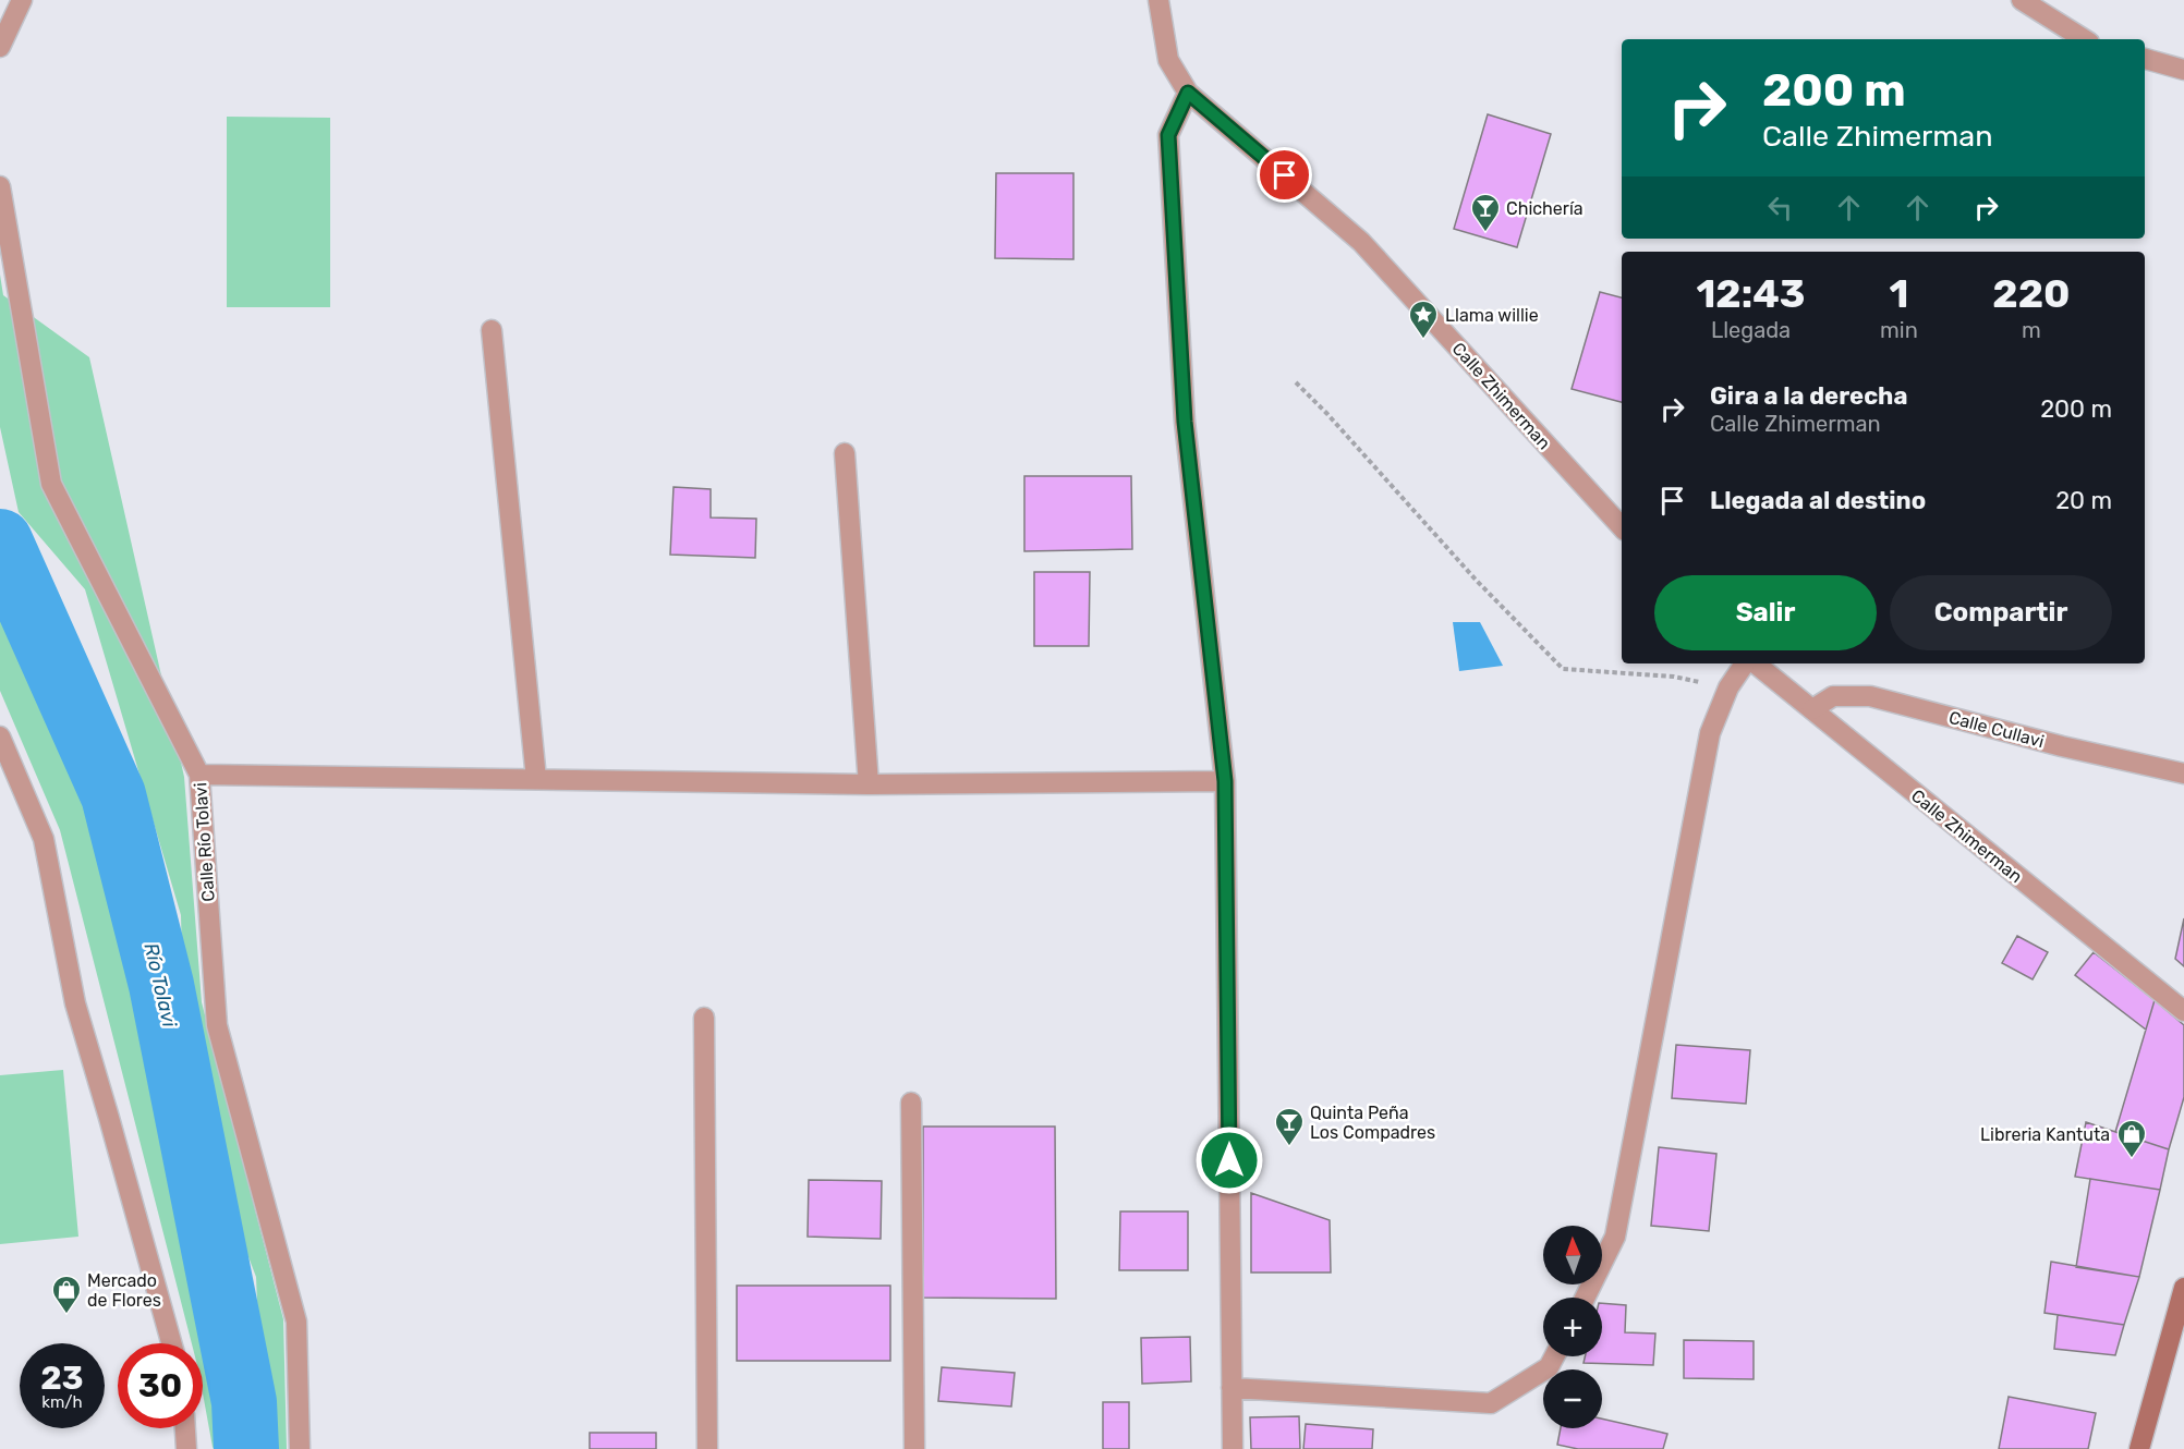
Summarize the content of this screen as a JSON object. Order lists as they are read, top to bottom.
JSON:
{
  "streets": {
    "street": ["Calle Zhimerman", "Calle Cullavi", "Calle Río Tolavi"]
  },
  "crossings": [
    ["Calle Zhimerman", "Calle Cullavi"]
  ],
  "water": ["Río Tolavi"],
  "places": {
    "bar": ["Chichería", "Quinta Peña Los Compadres"],
    "place": ["Llama willie"],
    "shop": ["Libreria Kantuta", "Mercado de Flores"]
  },
  "north": "top",
  "page": {
    "turn": ["200 m", "Calle Zhimerman"],
    "eta": [
      "12:43",
      "Llegada",
      "1",
      "min",
      "220",
      "m"
    ],
    "list": [
      {
        "name": "Gira a la derecha",
        "note": "Calle Zhimerman",
        "value": "200 m"
      },
      {
        "name": "Llegada al destino",
        "value": "20 m"
      }
    ],
    "buttons": ["Salir", "Compartir"],
    "map_buttons": ["+", "−"],
    "speed": "23 km/h",
    "limit": "30"
  }
}
